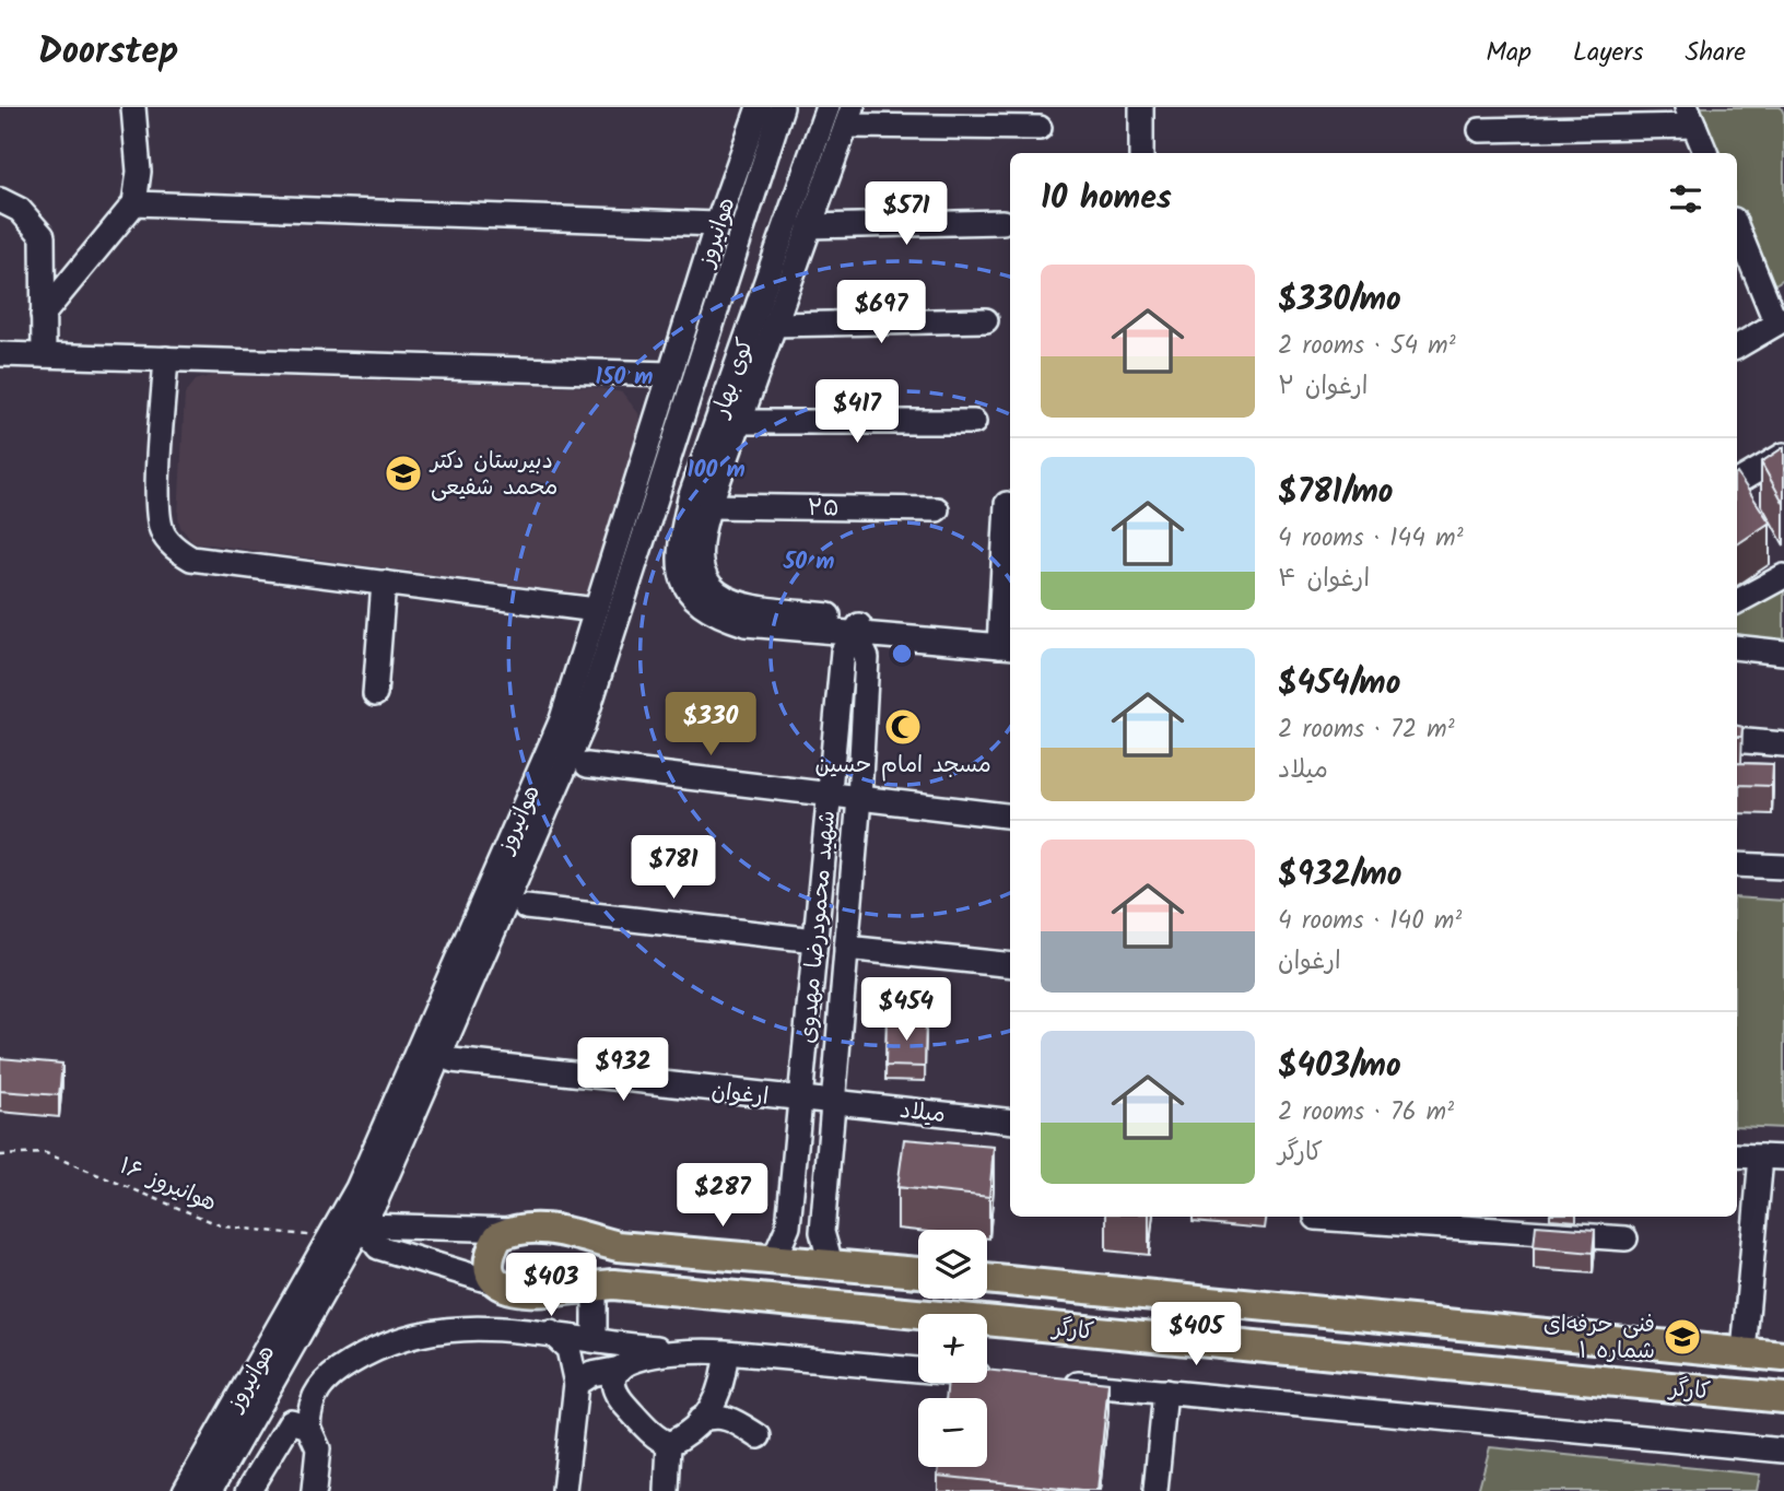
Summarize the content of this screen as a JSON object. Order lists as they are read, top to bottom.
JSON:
{
  "streets": {
    "main road": ["کارگر"],
    "street": [
      "هوانیروز",
      "کوی بهار",
      "۲۵",
      "شهید محمودرضا مهدوی",
      "ارغوان",
      "میلاد"
    ],
    "path": ["هوانیروز ۱۶"]
  },
  "crossings": [
    ["هوانیروز", "هوانیروز ۱۶"],
    ["کوی بهار", "۲۵"],
    ["کوی بهار", "شهید محمودرضا مهدوی"],
    ["شهید محمودرضا مهدوی", "ارغوان"],
    ["شهید محمودرضا مهدوی", "میلاد"],
    ["ارغوان", "میلاد"]
  ],
  "places": {
    "school or university": ["دبیرستان دکتر محمد شفیعی", "فنی حرفه‌ای شماره ۱"],
    "mosque": ["مسجد امام حسین"]
  },
  "page": {
    "header": "Doorstep",
    "nav": ["Map", "Layers", "Share"],
    "heading": "10 homes",
    "price": [
      "$571",
      "$697",
      "$417",
      "$330",
      "$781",
      "$454",
      "$932",
      "$287",
      "$403",
      "$405"
    ],
    "list": [
      {
        "name": "$330/mo",
        "note": "2 rooms · 54 m² · ارغوان ۲"
      },
      {
        "name": "$781/mo",
        "note": "4 rooms · 144 m² · ارغوان ۴"
      },
      {
        "name": "$454/mo",
        "note": "2 rooms · 72 m² · میلاد"
      },
      {
        "name": "$932/mo",
        "note": "4 rooms · 140 m² · ارغوان"
      },
      {
        "name": "$403/mo",
        "note": "2 rooms · 76 m² · کارگر"
      }
    ],
    "map_buttons": ["+", "−"]
  },
  "rings": ["150 m", "100 m", "50 m"]
}
